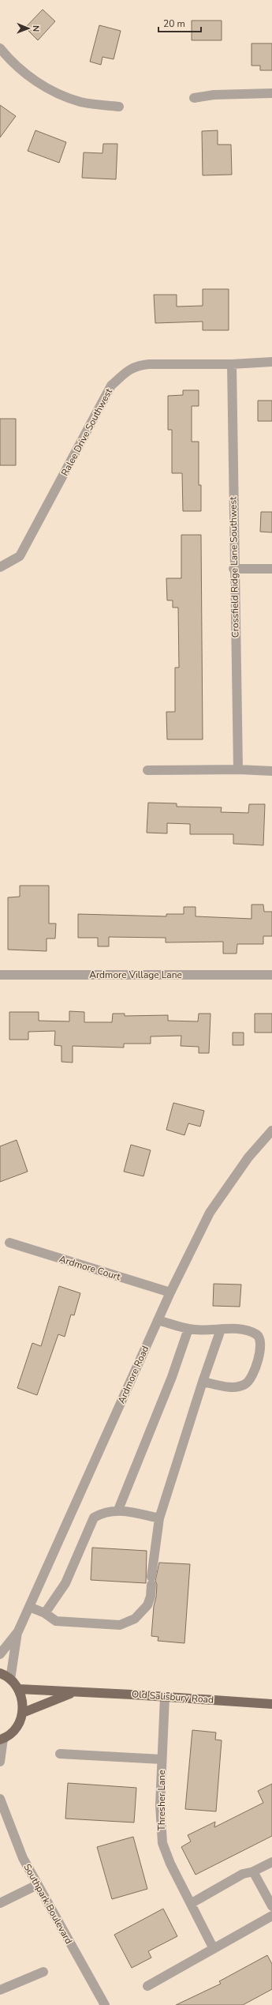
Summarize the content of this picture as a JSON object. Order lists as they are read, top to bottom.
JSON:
{
  "streets": {
    "main road": ["Old Salisbury Road"],
    "street": [
      "Ralee Drive Southwest",
      "Crossfield Ridge Lane Southwest",
      "Ardmore Village Lane",
      "Ardmore Court",
      "Ardmore Road",
      "Thresher Lane",
      "Southpark Boulevard"
    ]
  },
  "crossings": [
    ["Ralee Drive Southwest", "Crossfield Ridge Lane Southwest"],
    ["Ardmore Court", "Ardmore Road"],
    ["Old Salisbury Road", "Thresher Lane"]
  ],
  "scale_bar": "20 m",
  "north": "right"
}
